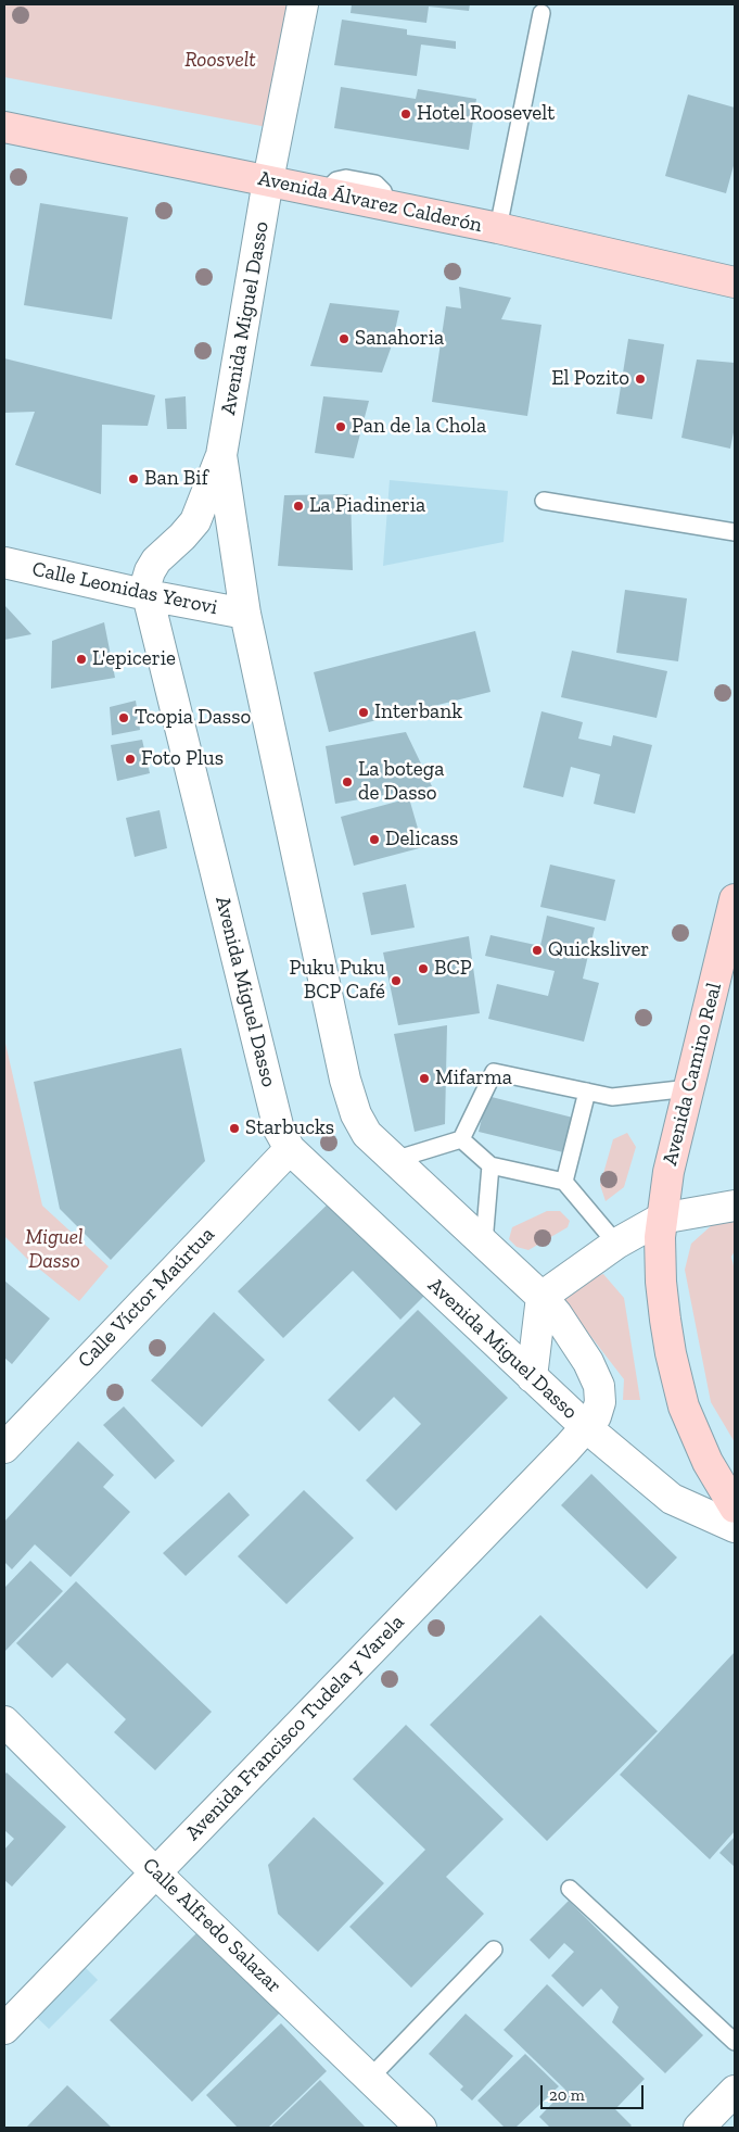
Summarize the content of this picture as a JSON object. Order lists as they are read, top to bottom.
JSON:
{
  "streets": {
    "street": [
      "Avenida Álvarez Calderón",
      "Avenida Miguel Dasso",
      "Calle Leonidas Yerovi",
      "Avenida Camino Real",
      "Calle Víctor Maúrtua",
      "Avenida Francisco Tudela y Varela",
      "Calle Alfredo Salazar"
    ]
  },
  "crossings": [
    ["Avenida Álvarez Calderón", "Avenida Miguel Dasso"],
    ["Avenida Miguel Dasso", "Calle Leonidas Yerovi"],
    ["Avenida Miguel Dasso", "Calle Víctor Maúrtua"],
    ["Avenida Miguel Dasso", "Avenida Francisco Tudela y Varela"],
    ["Avenida Francisco Tudela y Varela", "Calle Alfredo Salazar"]
  ],
  "parks": ["Roosvelt", "Miguel Dasso"],
  "places": [
    "Hotel Roosevelt",
    "Sanahoria",
    "El Pozito",
    "Pan de la Chola",
    "Ban Bif",
    "La Piadineria",
    "L'epicerie",
    "Interbank",
    "Tcopia Dasso",
    "Foto Plus",
    "La botega de Dasso",
    "Delicass",
    "Quicksliver",
    "BCP",
    "Puku Puku BCP Café",
    "Mifarma",
    "Starbucks"
  ],
  "scale_bar": "20 m"
}
